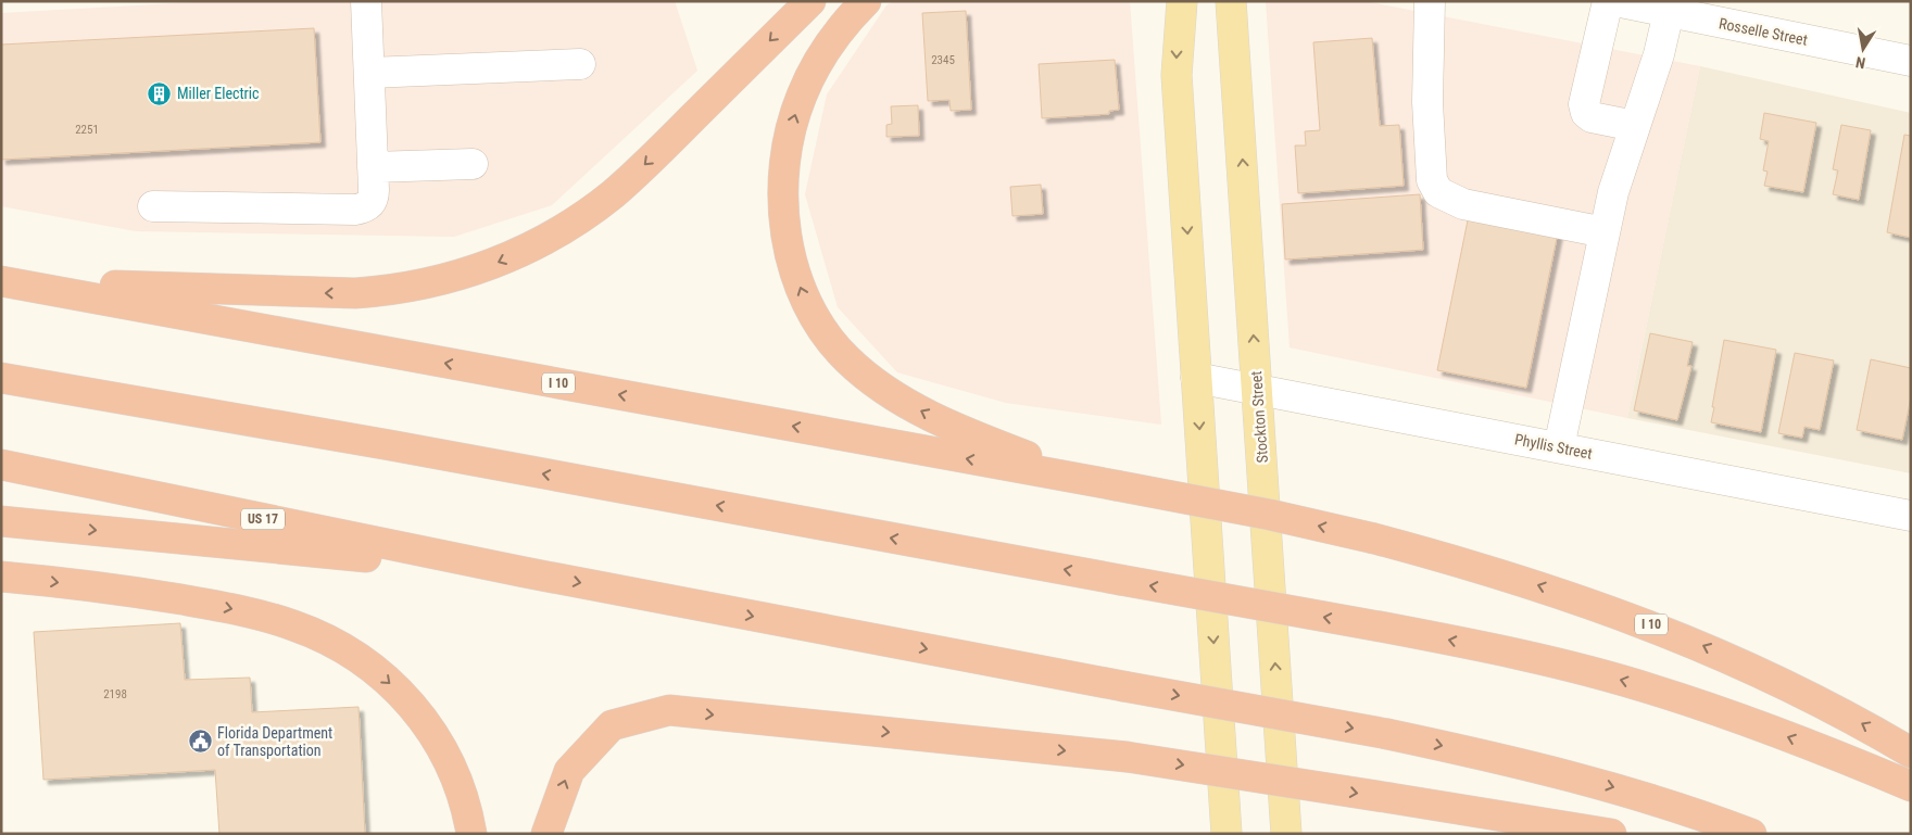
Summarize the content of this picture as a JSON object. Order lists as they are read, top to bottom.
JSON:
{
  "streets": {
    "highway": ["I 10", "US 17"],
    "main road": ["Stockton Street"],
    "street": ["Rosselle Street", "Phyllis Street"]
  },
  "crossings": [
    ["Stockton Street", "Phyllis Street"]
  ],
  "places": {
    "building": ["Miller Electric"],
    "public building": ["Florida Department of Transportation"]
  },
  "house_numbers": ["2345", "2251", "2198"],
  "north": "bottom"
}
